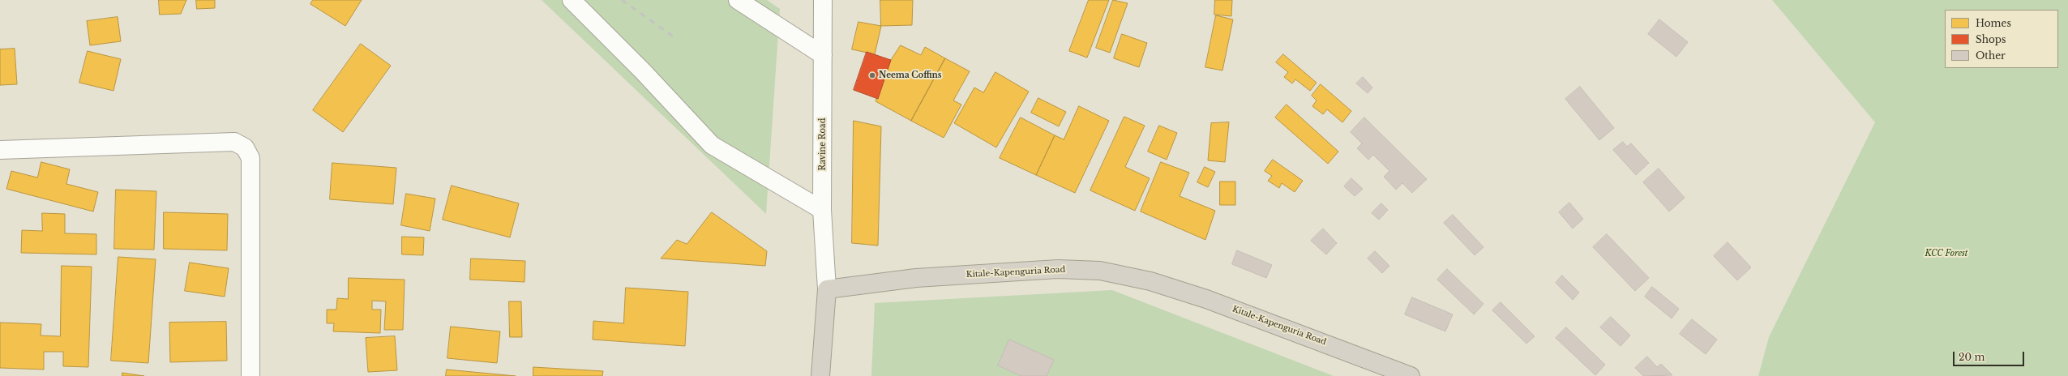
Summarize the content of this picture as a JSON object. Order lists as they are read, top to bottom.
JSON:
{
  "streets": {
    "highway": ["Kitale-Kapenguria Road"],
    "street": ["Ravine Road"]
  },
  "crossings": [
    ["Ravine Road", "Kitale-Kapenguria Road"]
  ],
  "parks": ["KCC Forest"],
  "places": ["Neema Coffins"],
  "legend": ["Homes", "Shops", "Other"],
  "scale_bar": "20 m"
}
